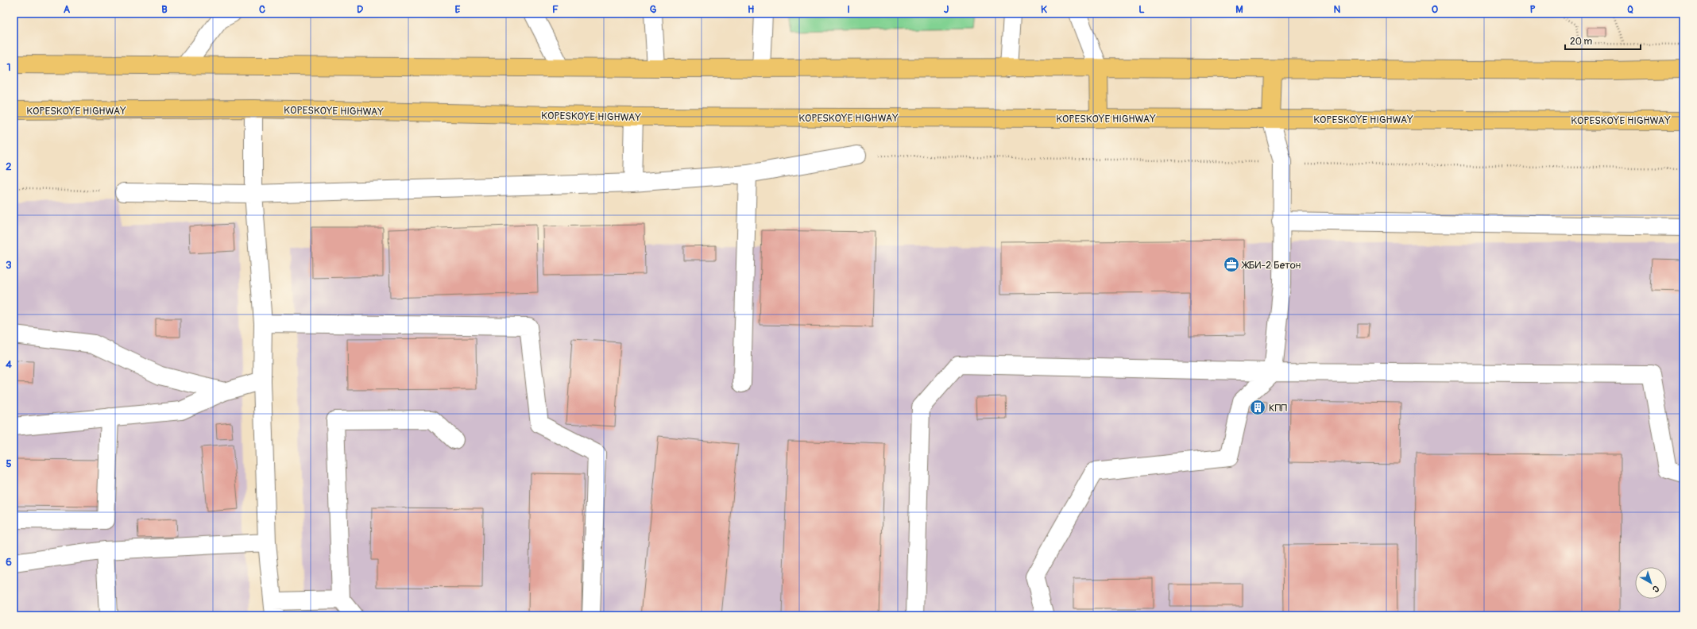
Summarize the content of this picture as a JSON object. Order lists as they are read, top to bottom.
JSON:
{
  "streets": {
    "main road": ["KOPESKOYE HIGHWAY"]
  },
  "places": {
    "office": ["ЖБИ-2 Бетон"],
    "building": ["КПП"]
  },
  "scale_bar": "20 m",
  "north": "bottom right",
  "grid": {
    "columns": [
      "A",
      "B",
      "C",
      "D",
      "E",
      "F",
      "G",
      "H",
      "I",
      "J",
      "K",
      "L",
      "M",
      "N",
      "O",
      "P",
      "Q"
    ],
    "rows": [
      "1",
      "2",
      "3",
      "4",
      "5",
      "6"
    ]
  }
}
